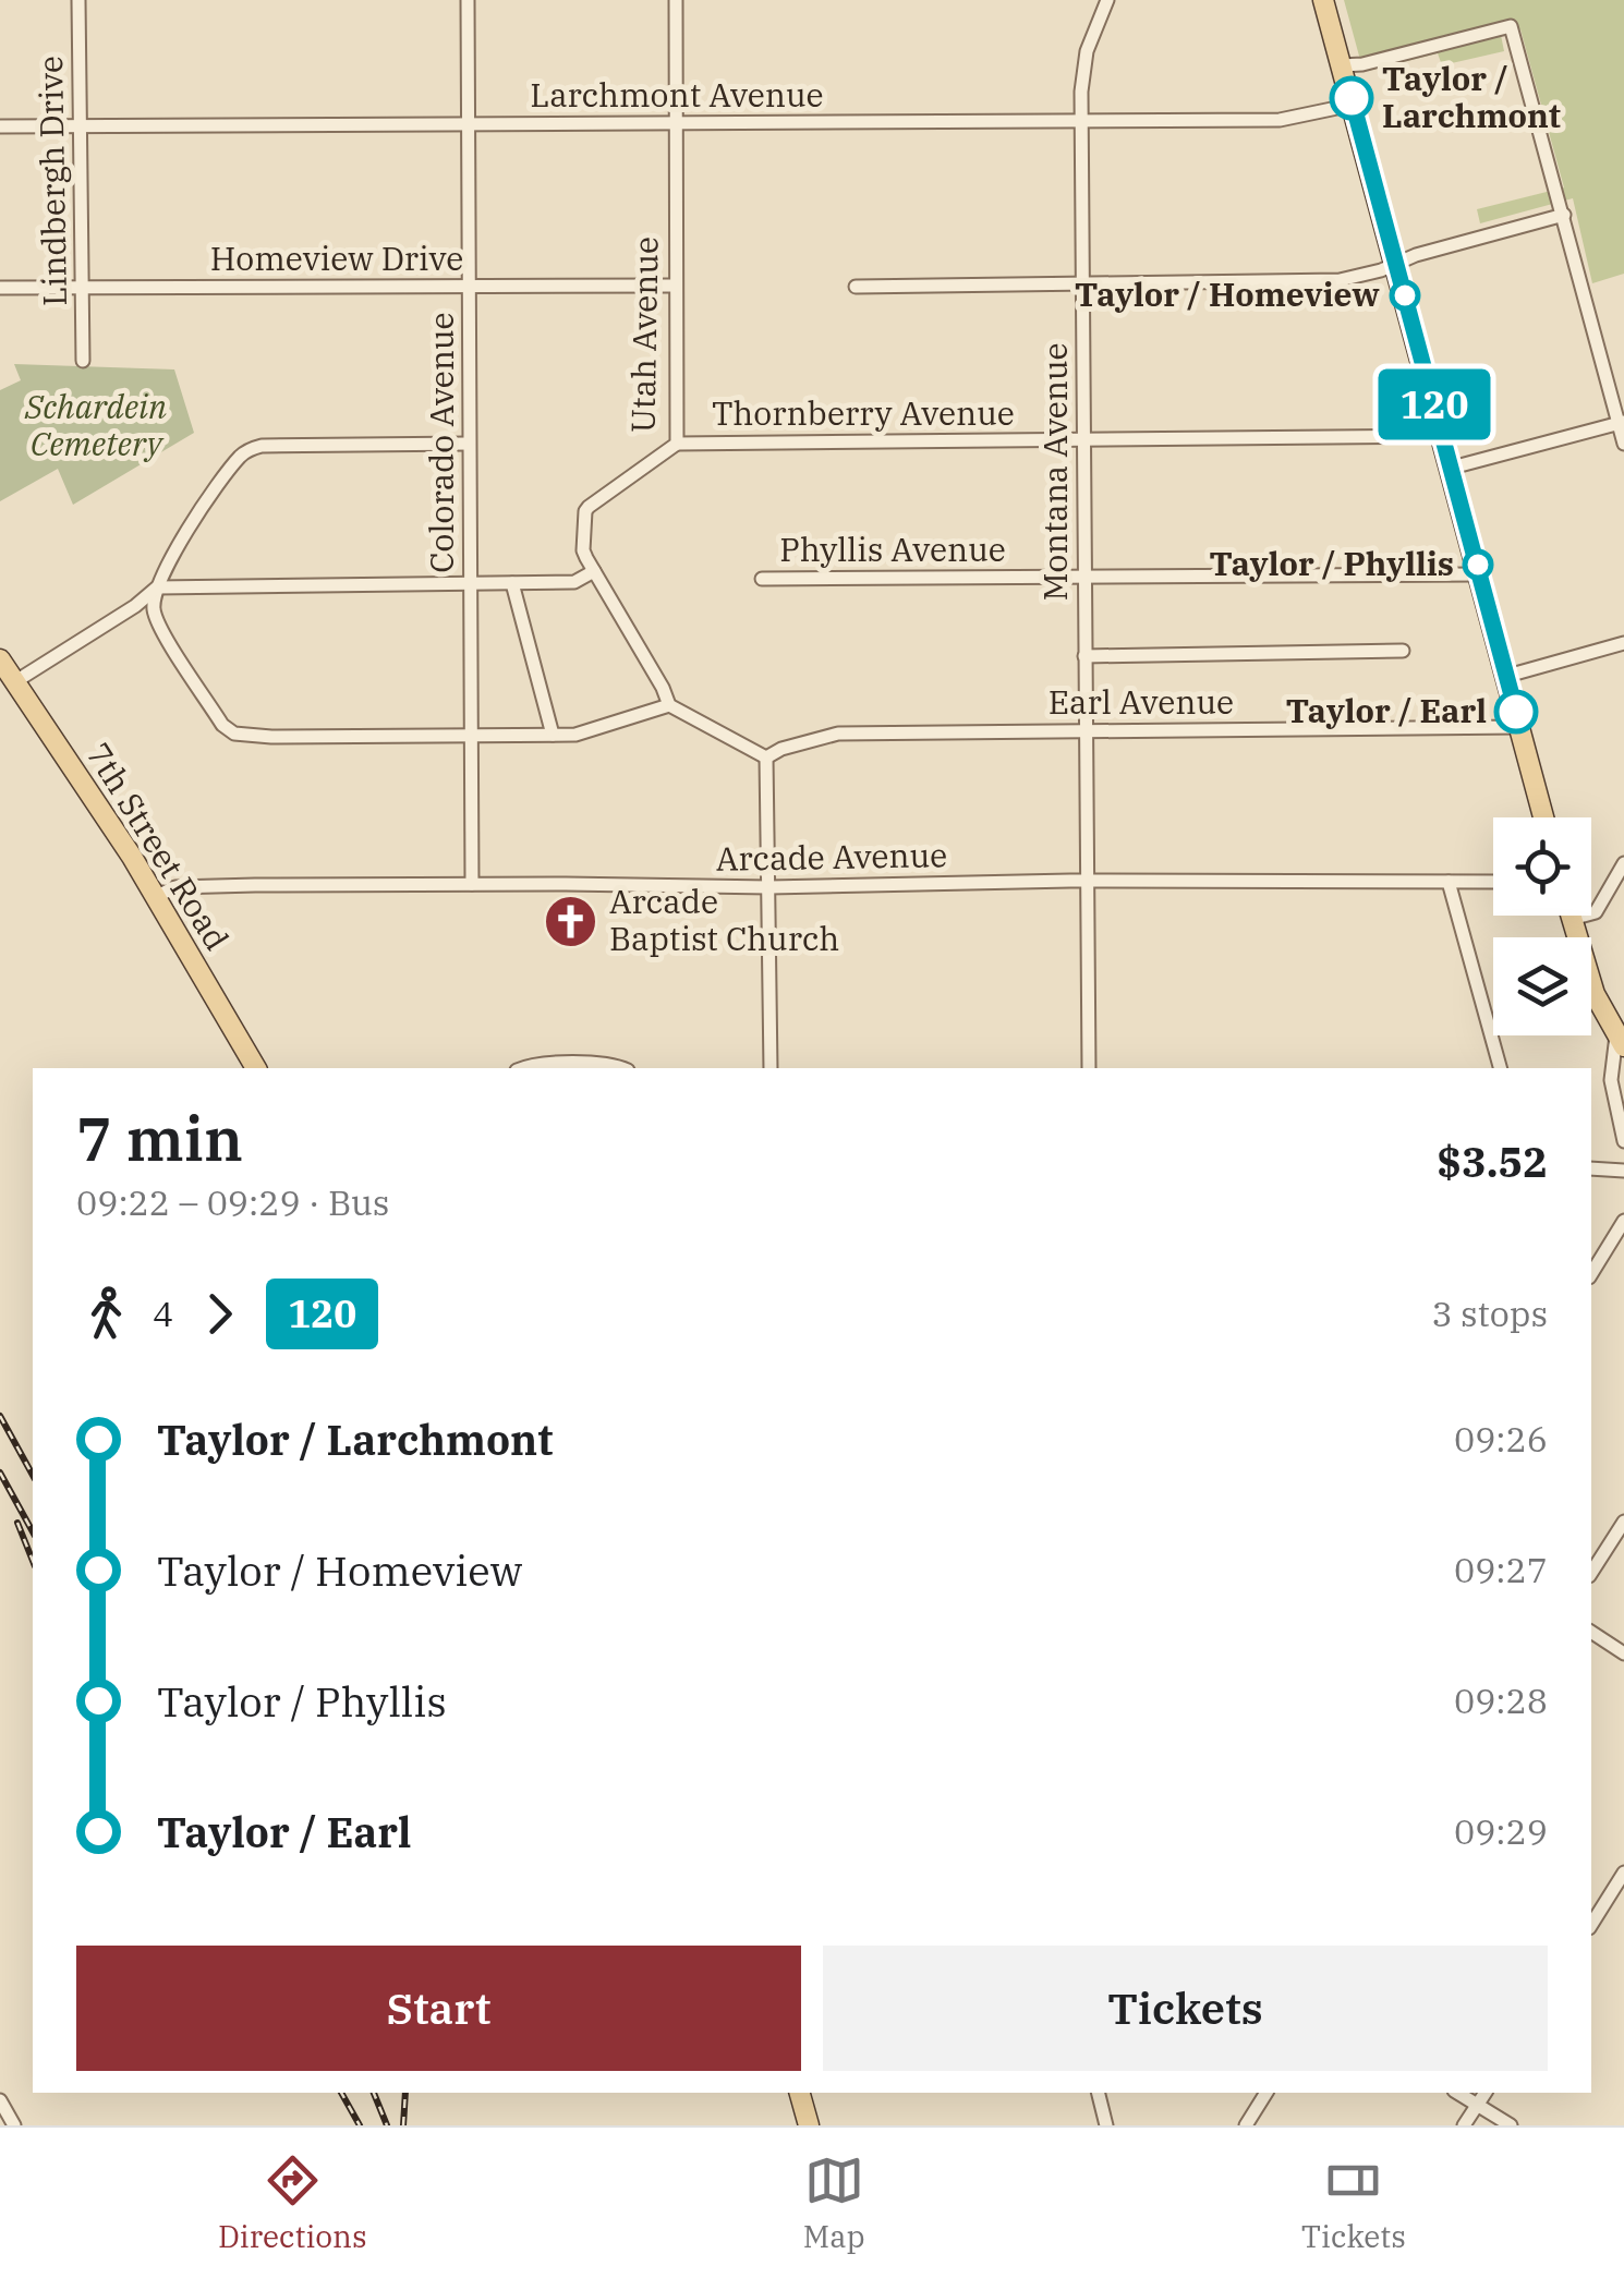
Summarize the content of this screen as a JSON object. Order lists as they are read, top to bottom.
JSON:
{
  "streets": {
    "main road": ["7th Street Road"],
    "street": [
      "Larchmont Avenue",
      "Lindbergh Drive",
      "Homeview Drive",
      "Utah Avenue",
      "Thornberry Avenue",
      "Colorado Avenue",
      "Montana Avenue",
      "Phyllis Avenue",
      "Earl Avenue",
      "Arcade Avenue"
    ]
  },
  "crossings": [
    ["Larchmont Avenue", "Lindbergh Drive"],
    ["Larchmont Avenue", "Utah Avenue"],
    ["Larchmont Avenue", "Colorado Avenue"],
    ["Larchmont Avenue", "Montana Avenue"],
    ["Lindbergh Drive", "Homeview Drive"],
    ["Homeview Drive", "Utah Avenue"],
    ["Homeview Drive", "Colorado Avenue"],
    ["Utah Avenue", "Thornberry Avenue"],
    ["Thornberry Avenue", "Montana Avenue"],
    ["Colorado Avenue", "Arcade Avenue"],
    ["Montana Avenue", "Phyllis Avenue"],
    ["Montana Avenue", "Earl Avenue"],
    ["Montana Avenue", "Arcade Avenue"],
    ["7th Street Road", "Arcade Avenue"]
  ],
  "parks": ["Schardein Cemetery"],
  "places": {
    "other": [
      "Taylor / Larchmont",
      "Taylor / Homeview",
      "Taylor / Phyllis",
      "Taylor / Earl"
    ],
    "church": ["Arcade Baptist Church"]
  },
  "lines": ["bus line 120"],
  "page": {
    "on_map": "120",
    "heading": ["7 min", "09:22 – 09:29 · Bus", "$3.52"],
    "legs": ["4", "120", "3 stops"],
    "list": [
      {
        "name": "Taylor / Larchmont",
        "value": "09:26"
      },
      {
        "name": "Taylor / Homeview",
        "value": "09:27"
      },
      {
        "name": "Taylor / Phyllis",
        "value": "09:28"
      },
      {
        "name": "Taylor / Earl",
        "value": "09:29"
      }
    ],
    "buttons": ["Start", "Tickets"],
    "tabs": ["Directions", "Map", "Tickets"]
  }
}
